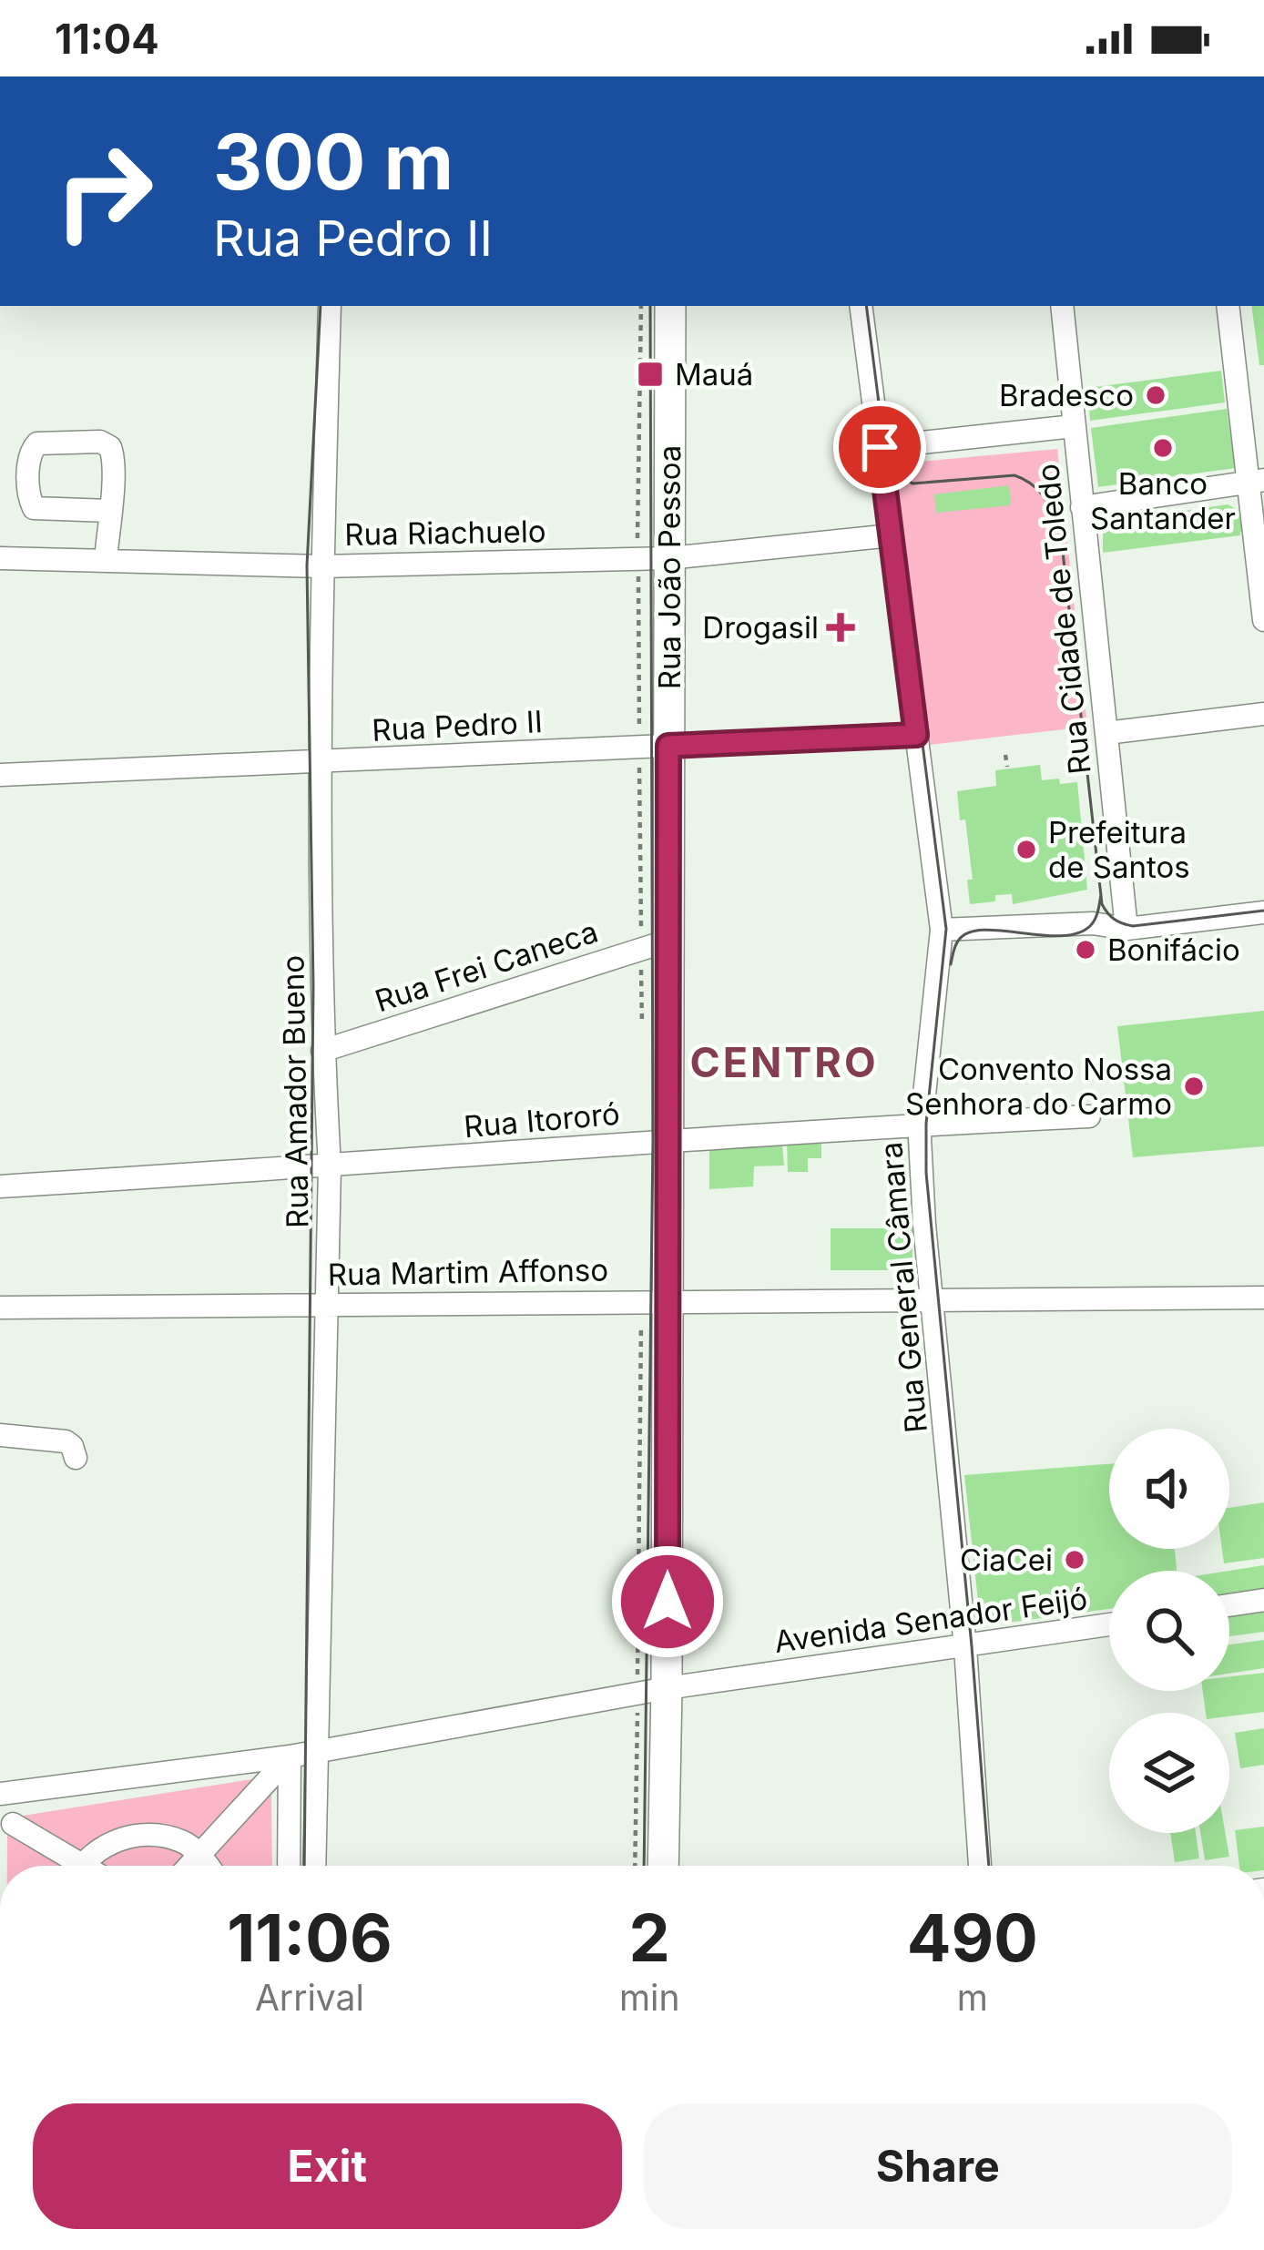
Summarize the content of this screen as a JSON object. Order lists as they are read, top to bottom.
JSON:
{
  "streets": {
    "main road": ["Rua João Pessoa"],
    "street": [
      "Rua Riachuelo",
      "Rua Cidade de Toledo",
      "Rua Pedro II",
      "Rua Frei Caneca",
      "Rua Amador Bueno",
      "Rua Itororó",
      "Rua Martim Affonso",
      "Rua General Câmara",
      "Avenida Senador Feijó"
    ]
  },
  "crossings": [
    ["Rua Riachuelo", "Rua João Pessoa"],
    ["Rua Riachuelo", "Rua Amador Bueno"],
    ["Rua Riachuelo", "Rua General Câmara"],
    ["Rua João Pessoa", "Rua Pedro II"],
    ["Rua João Pessoa", "Rua Frei Caneca"],
    ["Rua João Pessoa", "Rua Itororó"],
    ["Rua João Pessoa", "Rua Martim Affonso"],
    ["Rua João Pessoa", "Avenida Senador Feijó"],
    ["Rua Pedro II", "Rua Amador Bueno"],
    ["Rua Pedro II", "Rua General Câmara"],
    ["Rua Frei Caneca", "Rua Amador Bueno"],
    ["Rua Amador Bueno", "Rua Itororó"],
    ["Rua Amador Bueno", "Rua Martim Affonso"],
    ["Rua Amador Bueno", "Avenida Senador Feijó"],
    ["Rua Itororó", "Rua General Câmara"],
    ["Rua Martim Affonso", "Rua General Câmara"],
    ["Rua General Câmara", "Avenida Senador Feijó"]
  ],
  "districts": ["CENTRO"],
  "places": {
    "transit": ["Mauá"],
    "other": [
      "Bradesco",
      "Banco Santander",
      "Prefeitura de Santos",
      "Bonifácio",
      "Convento Nossa Senhora do Carmo",
      "CiaCei"
    ],
    "health": ["Drogasil"]
  },
  "page": {
    "status": "11:04",
    "turn": ["300 m", "Rua Pedro II"],
    "eta": [
      "11:06",
      "Arrival",
      "2",
      "min",
      "490",
      "m"
    ],
    "buttons": ["Exit", "Share"]
  }
}
